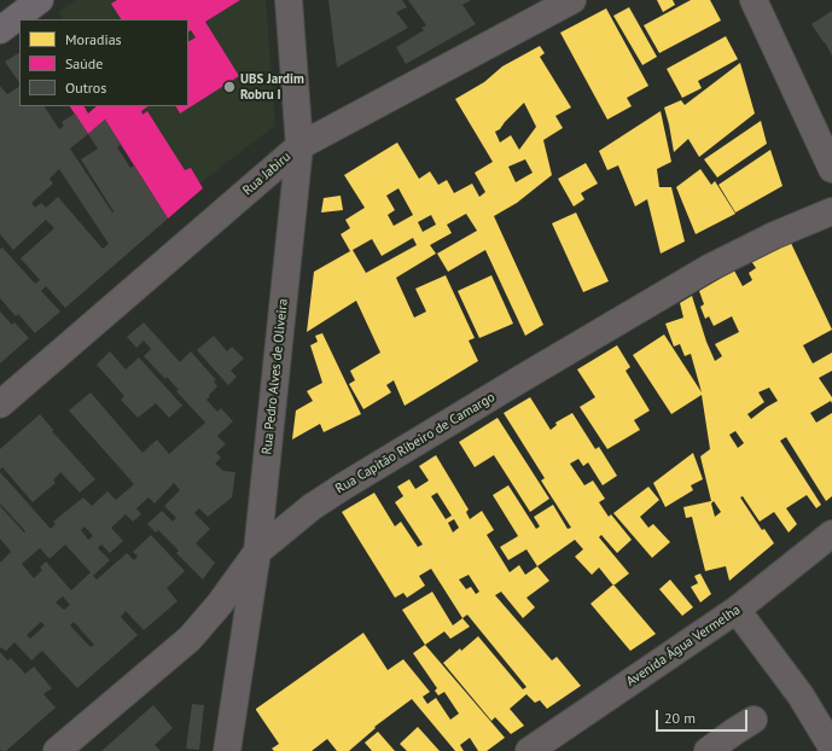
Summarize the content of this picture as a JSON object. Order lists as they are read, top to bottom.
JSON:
{
  "streets": {
    "street": [
      "Rua Jabiru",
      "Rua Pedro Alves de Oliveira",
      "Rua Capitão Ribeiro de Camargo",
      "Avenida Água Vermelha"
    ]
  },
  "crossings": [
    ["Rua Jabiru", "Rua Pedro Alves de Oliveira"],
    ["Rua Pedro Alves de Oliveira", "Rua Capitão Ribeiro de Camargo"]
  ],
  "places": ["UBS Jardim Robru I"],
  "legend": ["Moradias", "Saúde", "Outros"],
  "scale_bar": "20 m"
}
